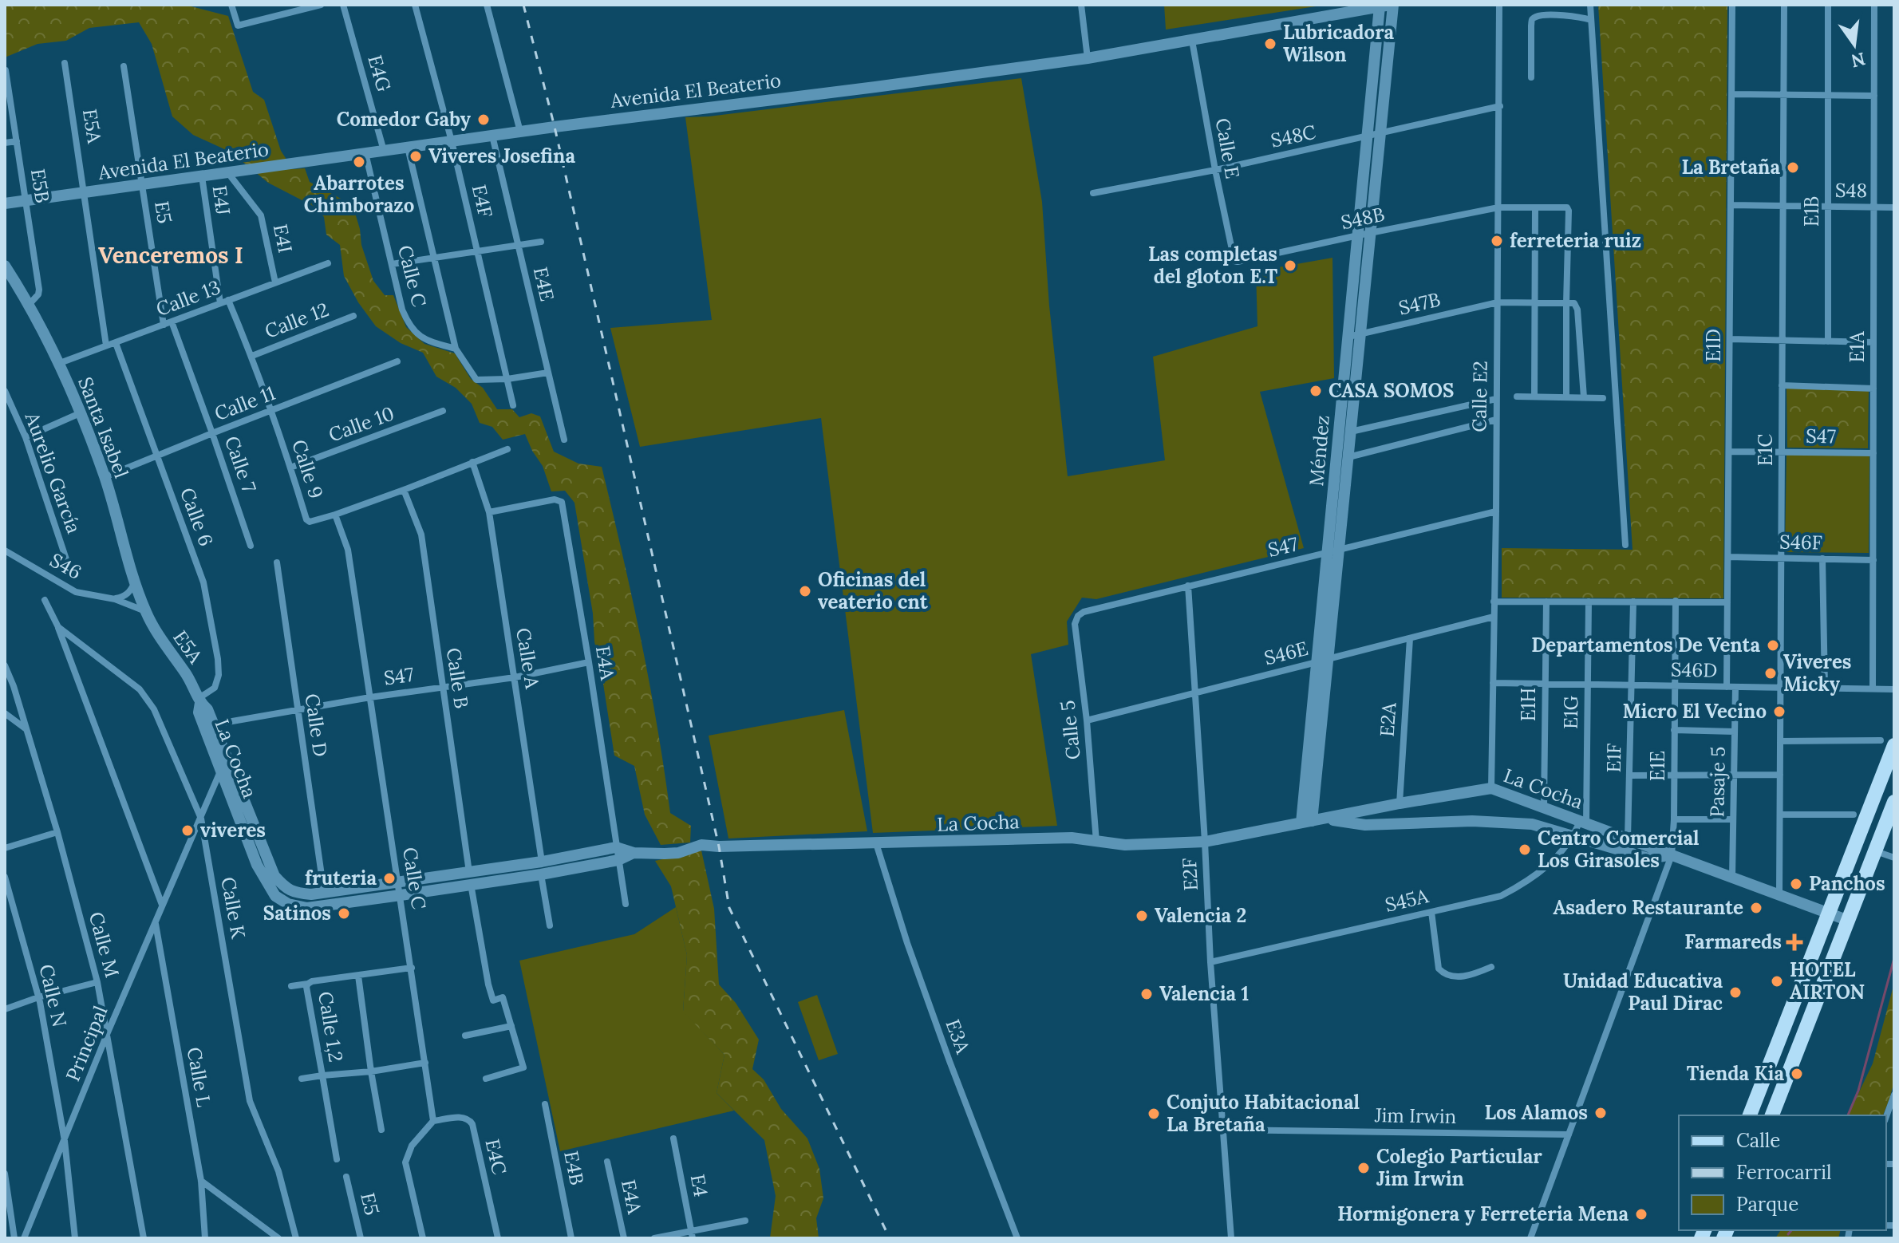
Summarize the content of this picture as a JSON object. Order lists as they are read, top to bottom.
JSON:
{
  "streets": {
    "street": [
      "E4G",
      "Avenida El Beaterio",
      "E5A",
      "S48C",
      "Calle E",
      "E5B",
      "S48",
      "E4J",
      "E4F",
      "E1B",
      "E5",
      "S48B",
      "E4I",
      "Calle C",
      "E4E",
      "Calle 13",
      "S47B",
      "Calle 12",
      "E1D",
      "E1A",
      "Calle E2",
      "Calle 11",
      "Calle 10",
      "Santa Isabel",
      "S47",
      "E1C",
      "Méndez",
      "Calle 7",
      "Calle 9",
      "Aurelio García",
      "Calle 6",
      "S46F",
      "S46",
      "S46E",
      "Calle A",
      "E4A",
      "S46D",
      "Calle B",
      "E1H",
      "E1G",
      "E2A",
      "Calle D",
      "Calle 5",
      "E1F",
      "La Cocha",
      "E1E",
      "Pasaje 5",
      "E2F",
      "S45A",
      "Calle K",
      "Calle M",
      "Calle N",
      "Calle 1,2",
      "E3A",
      "Principal",
      "Calle L",
      "Jim Irwin",
      "E4C",
      "E4B",
      "E4"
    ]
  },
  "crossings": [
    ["E4G", "Avenida El Beaterio"],
    ["Avenida El Beaterio", "E5A"],
    ["Avenida El Beaterio", "Calle E"],
    ["Avenida El Beaterio", "E5B"],
    ["Avenida El Beaterio", "E4J"],
    ["Avenida El Beaterio", "E4F"],
    ["Avenida El Beaterio", "E5"],
    ["Avenida El Beaterio", "E4I"],
    ["Avenida El Beaterio", "Calle C"],
    ["Avenida El Beaterio", "E4E"],
    ["Avenida El Beaterio", "Méndez"],
    ["E5A", "Calle 13"],
    ["E5A", "Santa Isabel"],
    ["E5A", "Calle 6"],
    ["E5A", "S46"],
    ["E5A", "La Cocha"],
    ["S48C", "Calle E"],
    ["S48C", "Calle E2"],
    ["S48C", "Méndez"],
    ["Calle E", "S48B"],
    ["E5B", "Santa Isabel"],
    ["S48", "E1B"],
    ["S48", "E1D"],
    ["S48", "E1A"],
    ["S48", "E1C"],
    ["E4J", "Calle 13"],
    ["E5", "Calle 13"],
    ["S48B", "S47B"],
    ["S48B", "Calle E2"],
    ["S48B", "Méndez"],
    ["E4I", "Calle 13"],
    ["Calle C", "S47"],
    ["Calle C", "Calle 9"],
    ["Calle C", "La Cocha"],
    ["Calle C", "Calle 1,2"],
    ["Calle C", "E4C"],
    ["Calle 13", "Santa Isabel"],
    ["Calle 13", "Calle 7"],
    ["Calle 13", "Calle 9"],
    ["Calle 13", "Calle 6"],
    ["S47B", "Calle E2"],
    ["S47B", "Méndez"],
    ["Calle 12", "Calle 9"],
    ["E1D", "S47"],
    ["E1D", "S46F"],
    ["E1D", "S46D"],
    ["E1A", "S47"],
    ["E1A", "S46F"],
    ["E1A", "S46D"],
    ["Calle E2", "S47"],
    ["Calle E2", "S46E"],
    ["Calle E2", "S46D"],
    ["Calle E2", "La Cocha"],
    ["Calle 11", "Santa Isabel"],
    ["Calle 11", "Calle 7"],
    ["Calle 11", "Calle 9"],
    ["Calle 11", "Calle 6"],
    ["Calle 10", "Calle 9"],
    ["Santa Isabel", "S46"],
    ["S47", "E1C"],
    ["S47", "Méndez"],
    ["S47", "Calle A"],
    ["S47", "E4A"],
    ["S47", "Calle B"],
    ["S47", "Calle D"],
    ["S47", "Calle 5"],
    ["S47", "La Cocha"],
    ["S47", "E2F"],
    ["E1C", "S46F"],
    ["E1C", "S46D"],
    ["E1C", "La Cocha"],
    ["Méndez", "S46E"],
    ["Méndez", "La Cocha"],
    ["Calle 9", "Calle A"],
    ["Calle 9", "Calle B"],
    ["Calle 6", "La Cocha"],
    ["S46E", "E2A"],
    ["S46E", "Calle 5"],
    ["S46E", "E2F"],
    ["Calle A", "E4A"],
    ["Calle A", "La Cocha"],
    ["E4A", "La Cocha"],
    ["S46D", "E1H"],
    ["S46D", "E1G"],
    ["S46D", "E1F"],
    ["S46D", "E1E"],
    ["S46D", "Pasaje 5"],
    ["Calle B", "La Cocha"],
    ["E1H", "La Cocha"],
    ["E1G", "La Cocha"],
    ["E1G", "S45A"],
    ["E2A", "La Cocha"],
    ["Calle D", "La Cocha"],
    ["Calle 5", "La Cocha"],
    ["E1F", "La Cocha"],
    ["La Cocha", "E1E"],
    ["La Cocha", "Pasaje 5"],
    ["La Cocha", "E2F"],
    ["La Cocha", "S45A"],
    ["La Cocha", "E3A"],
    ["La Cocha", "Principal"],
    ["E1E", "Jim Irwin"],
    ["E2F", "S45A"],
    ["E2F", "Jim Irwin"],
    ["Calle K", "Principal"],
    ["Calle M", "Principal"],
    ["Calle N", "Principal"],
    ["Principal", "Calle L"]
  ],
  "districts": ["Venceremos I"],
  "places": {
    "other": [
      "Lubricadora Wilson",
      "Comedor Gaby",
      "Viveres Josefina",
      "Abarrotes Chimborazo",
      "La Bretaña",
      "ferreteria ruiz",
      "Las completas del gloton E.T",
      "CASA SOMOS",
      "Oficinas del veaterio cnt",
      "Departamentos De Venta",
      "Viveres Micky",
      "Micro El Vecino",
      "viveres",
      "Centro Comercial Los Girasoles",
      "fruteria",
      "Panchos",
      "Asadero Restaurante",
      "Satinos",
      "Valencia 2",
      "HOTEL AIRTON",
      "Unidad Educativa Paul Dirac",
      "Valencia 1",
      "Tienda Kia",
      "Los Alamos",
      "Conjuto Habitacional La Bretaña",
      "Colegio Particular Jim Irwin",
      "Hormigonera y Ferreteria Mena"
    ],
    "health": ["Farmareds"]
  },
  "legend": ["Calle", "Ferrocarril", "Parque"],
  "north": "bottom"
}
